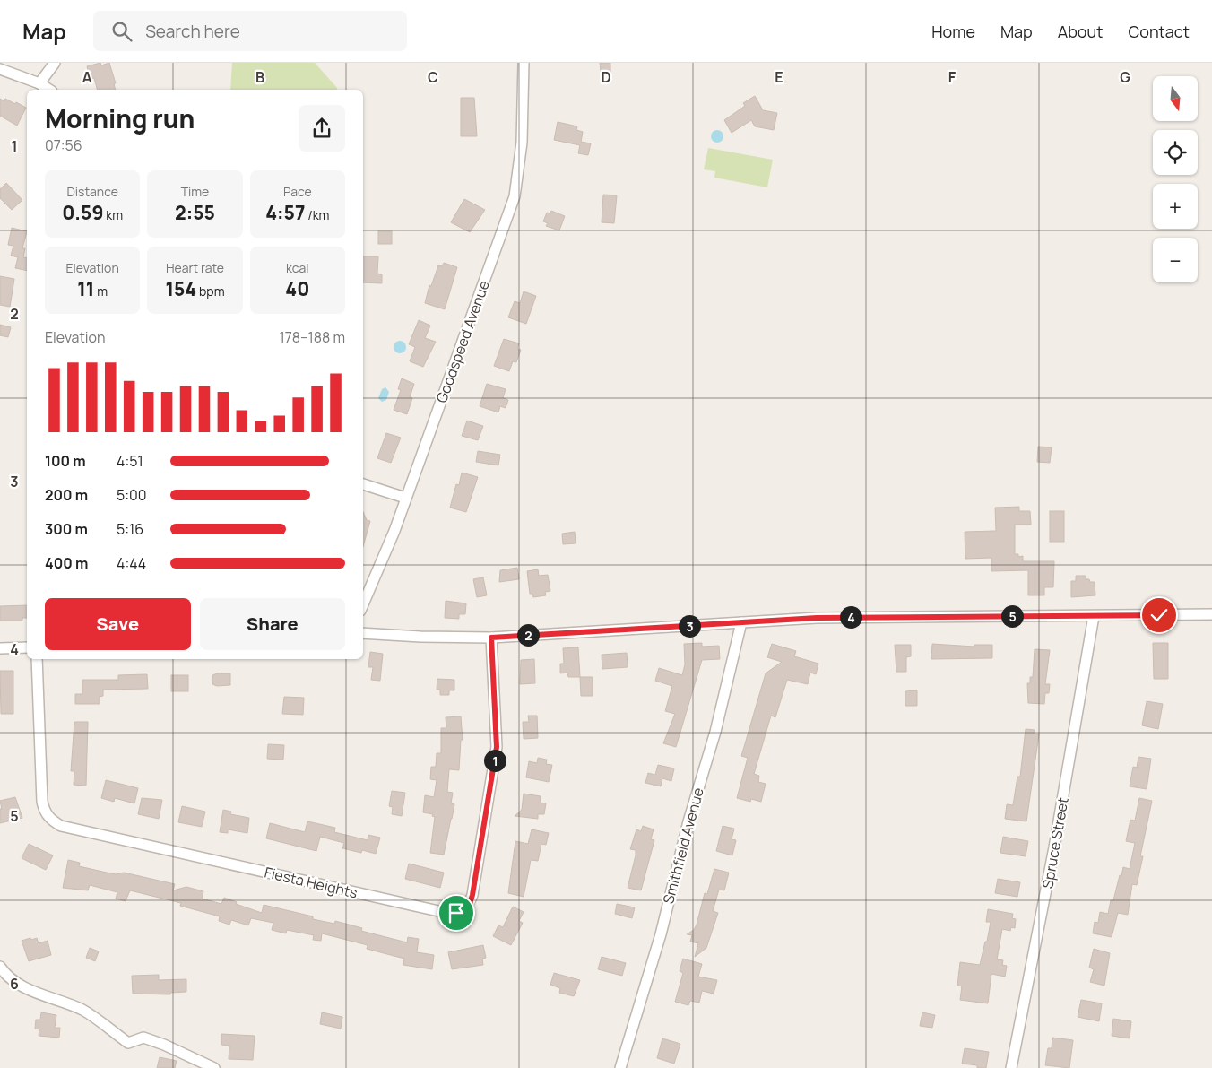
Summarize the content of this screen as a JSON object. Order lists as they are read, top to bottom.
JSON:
{
  "streets": {
    "street": [
      "Goodspeed Avenue",
      "Spruce Street",
      "Smithfield Avenue",
      "Fiesta Heights"
    ]
  },
  "north": "bottom",
  "page": {
    "header": "Map",
    "search": "Search here",
    "nav": [
      "Home",
      "Map",
      "About",
      "Contact"
    ],
    "map_buttons": ["+", "−"],
    "heading": ["Morning run", "07:56"],
    "stats": [
      ["Distance", "0.59 km"],
      ["Time", "2:55"],
      ["Pace", "4:57 /km"],
      ["Elevation", "11 m"],
      ["Heart rate", "154 bpm"],
      ["kcal", "40"]
    ],
    "chart": ["Elevation", "178–188 m"],
    "list": [
      {
        "name": "100 m",
        "note": "4:51"
      },
      {
        "name": "200 m",
        "note": "5:00"
      },
      {
        "name": "300 m",
        "note": "5:16"
      },
      {
        "name": "400 m",
        "note": "4:44"
      }
    ],
    "buttons": ["Save", "Share"],
    "pins": [
      "5",
      "4",
      "3",
      "2",
      "1"
    ]
  },
  "grid": {
    "columns": [
      "A",
      "B",
      "C",
      "D",
      "E",
      "F",
      "G"
    ],
    "rows": [
      "1",
      "2",
      "3",
      "4",
      "5",
      "6"
    ]
  }
}
